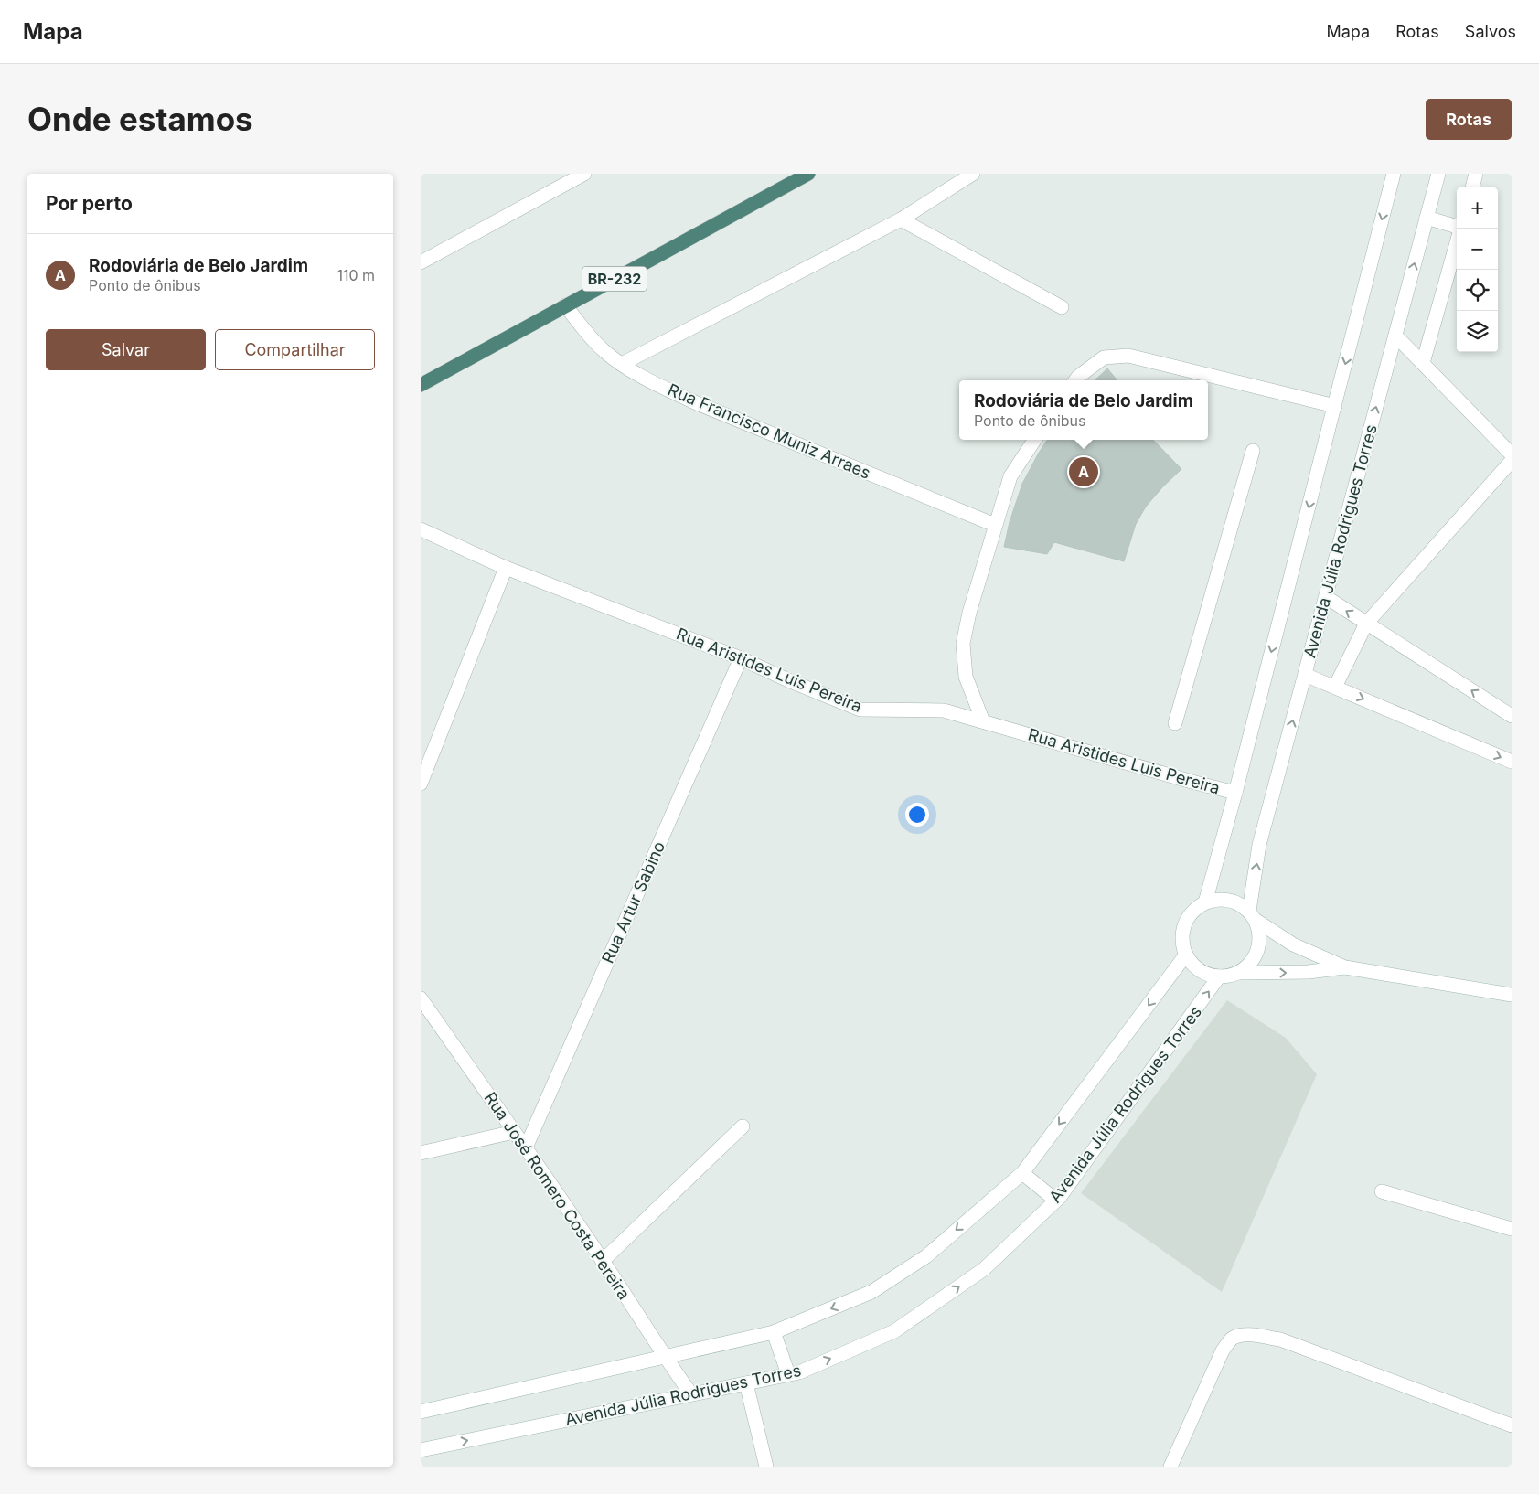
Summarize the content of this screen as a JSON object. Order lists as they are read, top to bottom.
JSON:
{
  "streets": {
    "highway": ["BR-232"],
    "street": [
      "Rua Francisco Muniz Arraes",
      "Avenida Júlia Rodrigues Torres",
      "Rua Aristides Luis Pereira",
      "Rua Artur Sabino",
      "Rua José Romero Costa Pereira"
    ]
  },
  "crossings": [
    ["BR-232", "Rua Francisco Muniz Arraes"],
    ["Avenida Júlia Rodrigues Torres", "Rua José Romero Costa Pereira"],
    ["Rua Aristides Luis Pereira", "Rua Artur Sabino"],
    ["Rua Artur Sabino", "Rua José Romero Costa Pereira"]
  ],
  "page": {
    "header": "Mapa",
    "nav": ["Mapa", "Rotas", "Salvos"],
    "buttons": [
      "Rotas",
      ["Salvar", "Compartilhar"]
    ],
    "title": "Onde estamos",
    "heading": "Por perto",
    "map_buttons": ["+", "−"],
    "list": [
      {
        "mark": "A",
        "name": "Rodoviária de Belo Jardim",
        "note": "Ponto de ônibus",
        "value": "110 m"
      }
    ],
    "popup": ["Rodoviária de Belo Jardim", "Ponto de ônibus"],
    "pins": "A"
  }
}
